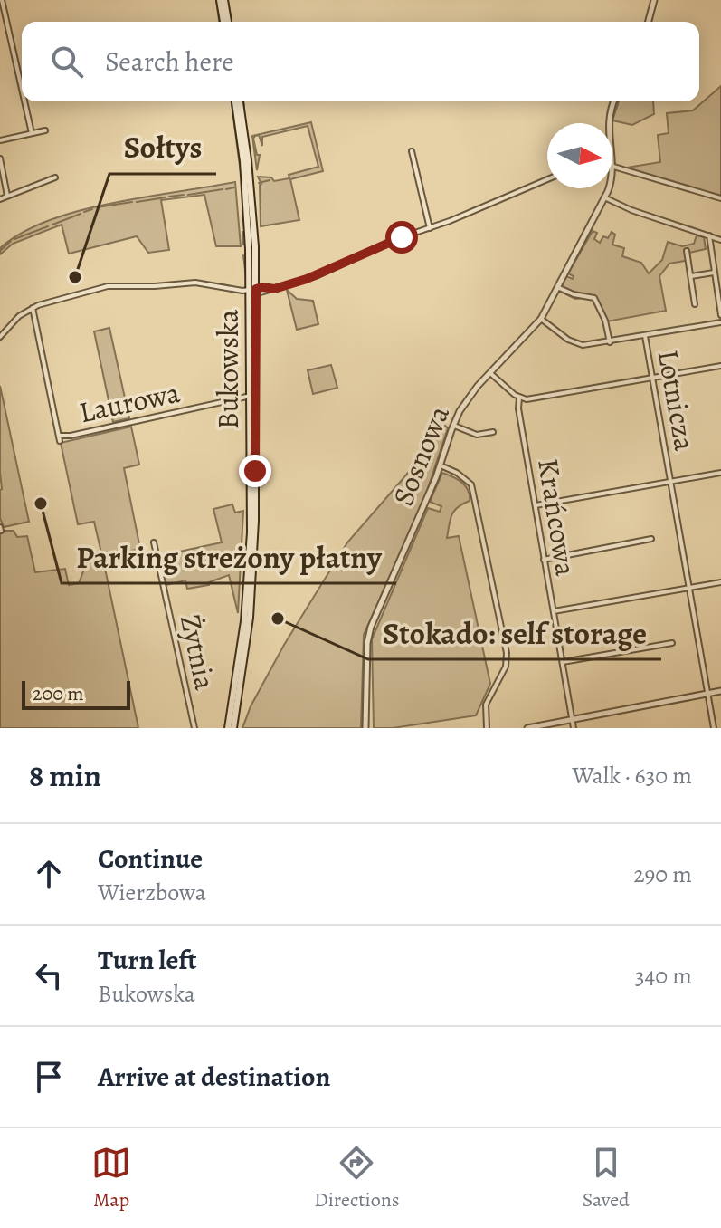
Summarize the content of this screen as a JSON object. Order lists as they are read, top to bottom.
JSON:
{
  "streets": {
    "main road": ["Bukowska"],
    "street": [
      "Lotnicza",
      "Laurowa",
      "Sosnowa",
      "Krańcowa",
      "Żytnia"
    ]
  },
  "crossings": [
    ["Bukowska", "Laurowa"]
  ],
  "places": ["Sołtys", "Parking streżony płatny", "Stokado: self storage"],
  "scale_bar": "200 m",
  "north": "right",
  "page": {
    "search": "Search here",
    "scale": "200 m",
    "heading": ["8 min", "Walk · 630 m"],
    "list": [
      ["Continue", "Wierzbowa", "290 m"],
      ["Turn left", "Bukowska", "340 m"],
      "Arrive at destination"
    ],
    "nav": ["Map", "Directions", "Saved"]
  }
}
